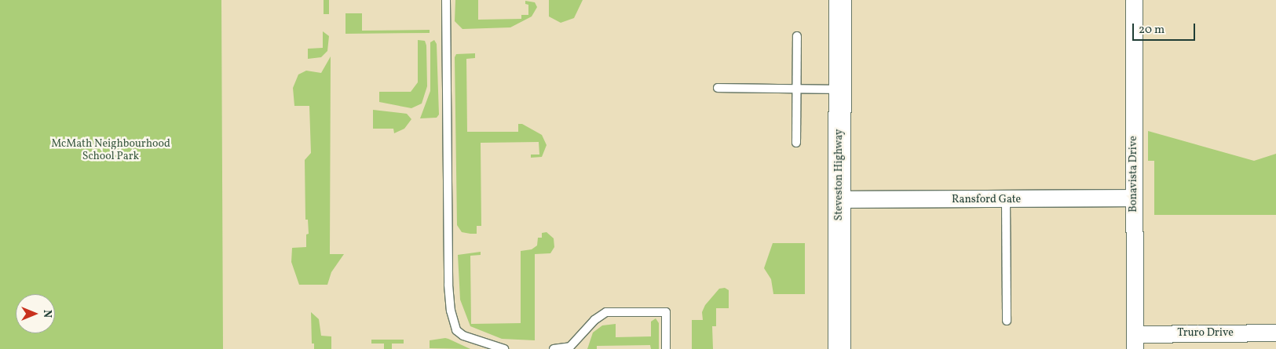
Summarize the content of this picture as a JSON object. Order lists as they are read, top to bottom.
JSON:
{
  "streets": {
    "main road": ["Steveston Highway"],
    "street": ["Bonavista Drive", "Ransford Gate", "Truro Drive"]
  },
  "crossings": [
    ["Bonavista Drive", "Ransford Gate"],
    ["Bonavista Drive", "Truro Drive"],
    ["Steveston Highway", "Ransford Gate"]
  ],
  "parks": ["McMath Neighbourhood School Park"],
  "scale_bar": "20 m",
  "north": "right"
}
